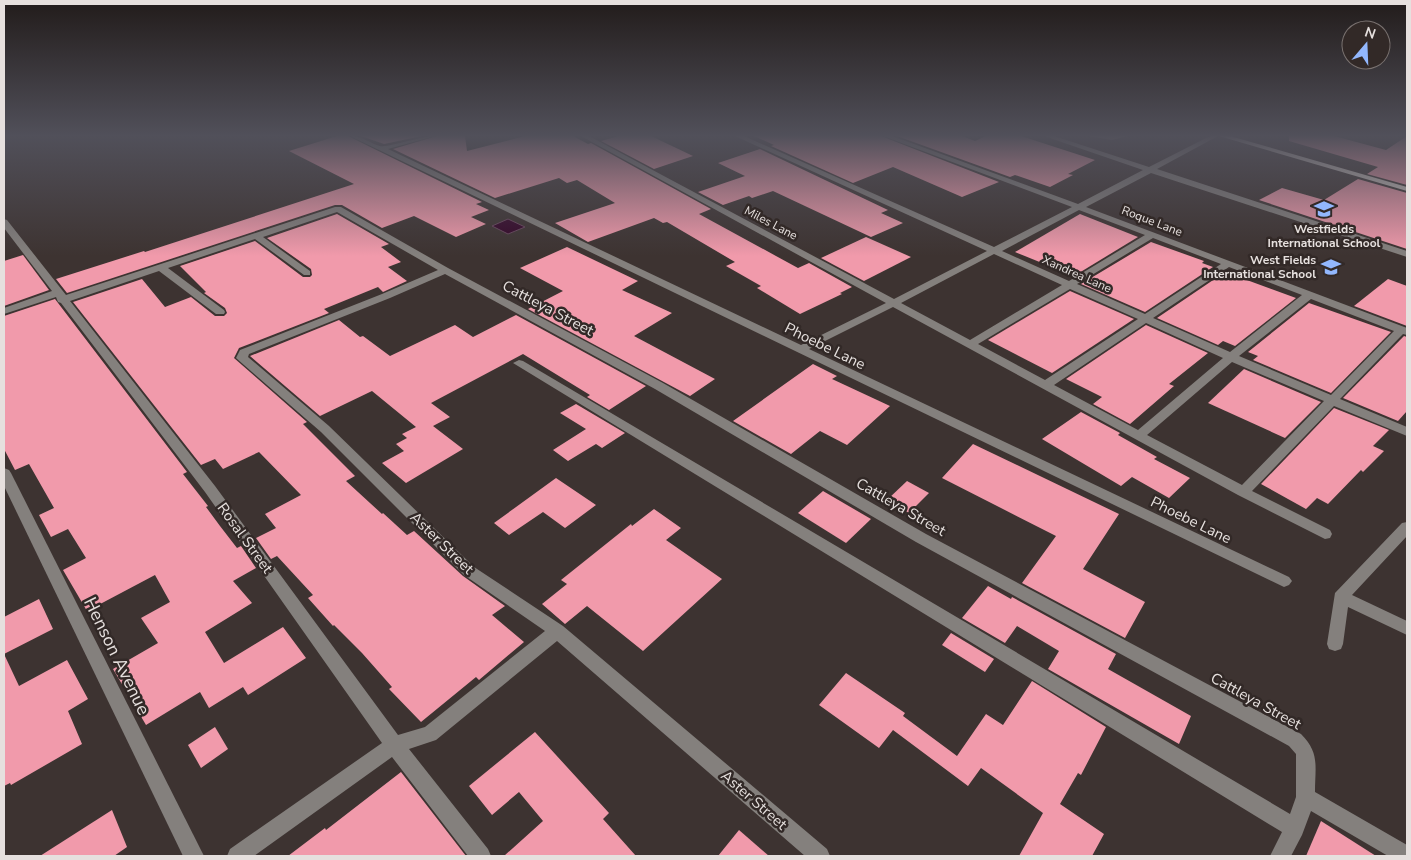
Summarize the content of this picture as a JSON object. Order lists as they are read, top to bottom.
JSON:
{
  "streets": {
    "street": [
      "Roque Lane",
      "Miles Lane",
      "Xandrea Lane",
      "Cattleya Street",
      "Phoebe Lane",
      "Rosal Street",
      "Aster Street",
      "Henson Avenue"
    ]
  },
  "crossings": [
    ["Cattleya Street", "Aster Street"]
  ],
  "places": {
    "school or university": ["Westfields International School", "West Fields International School"]
  },
  "north": "top"
}
